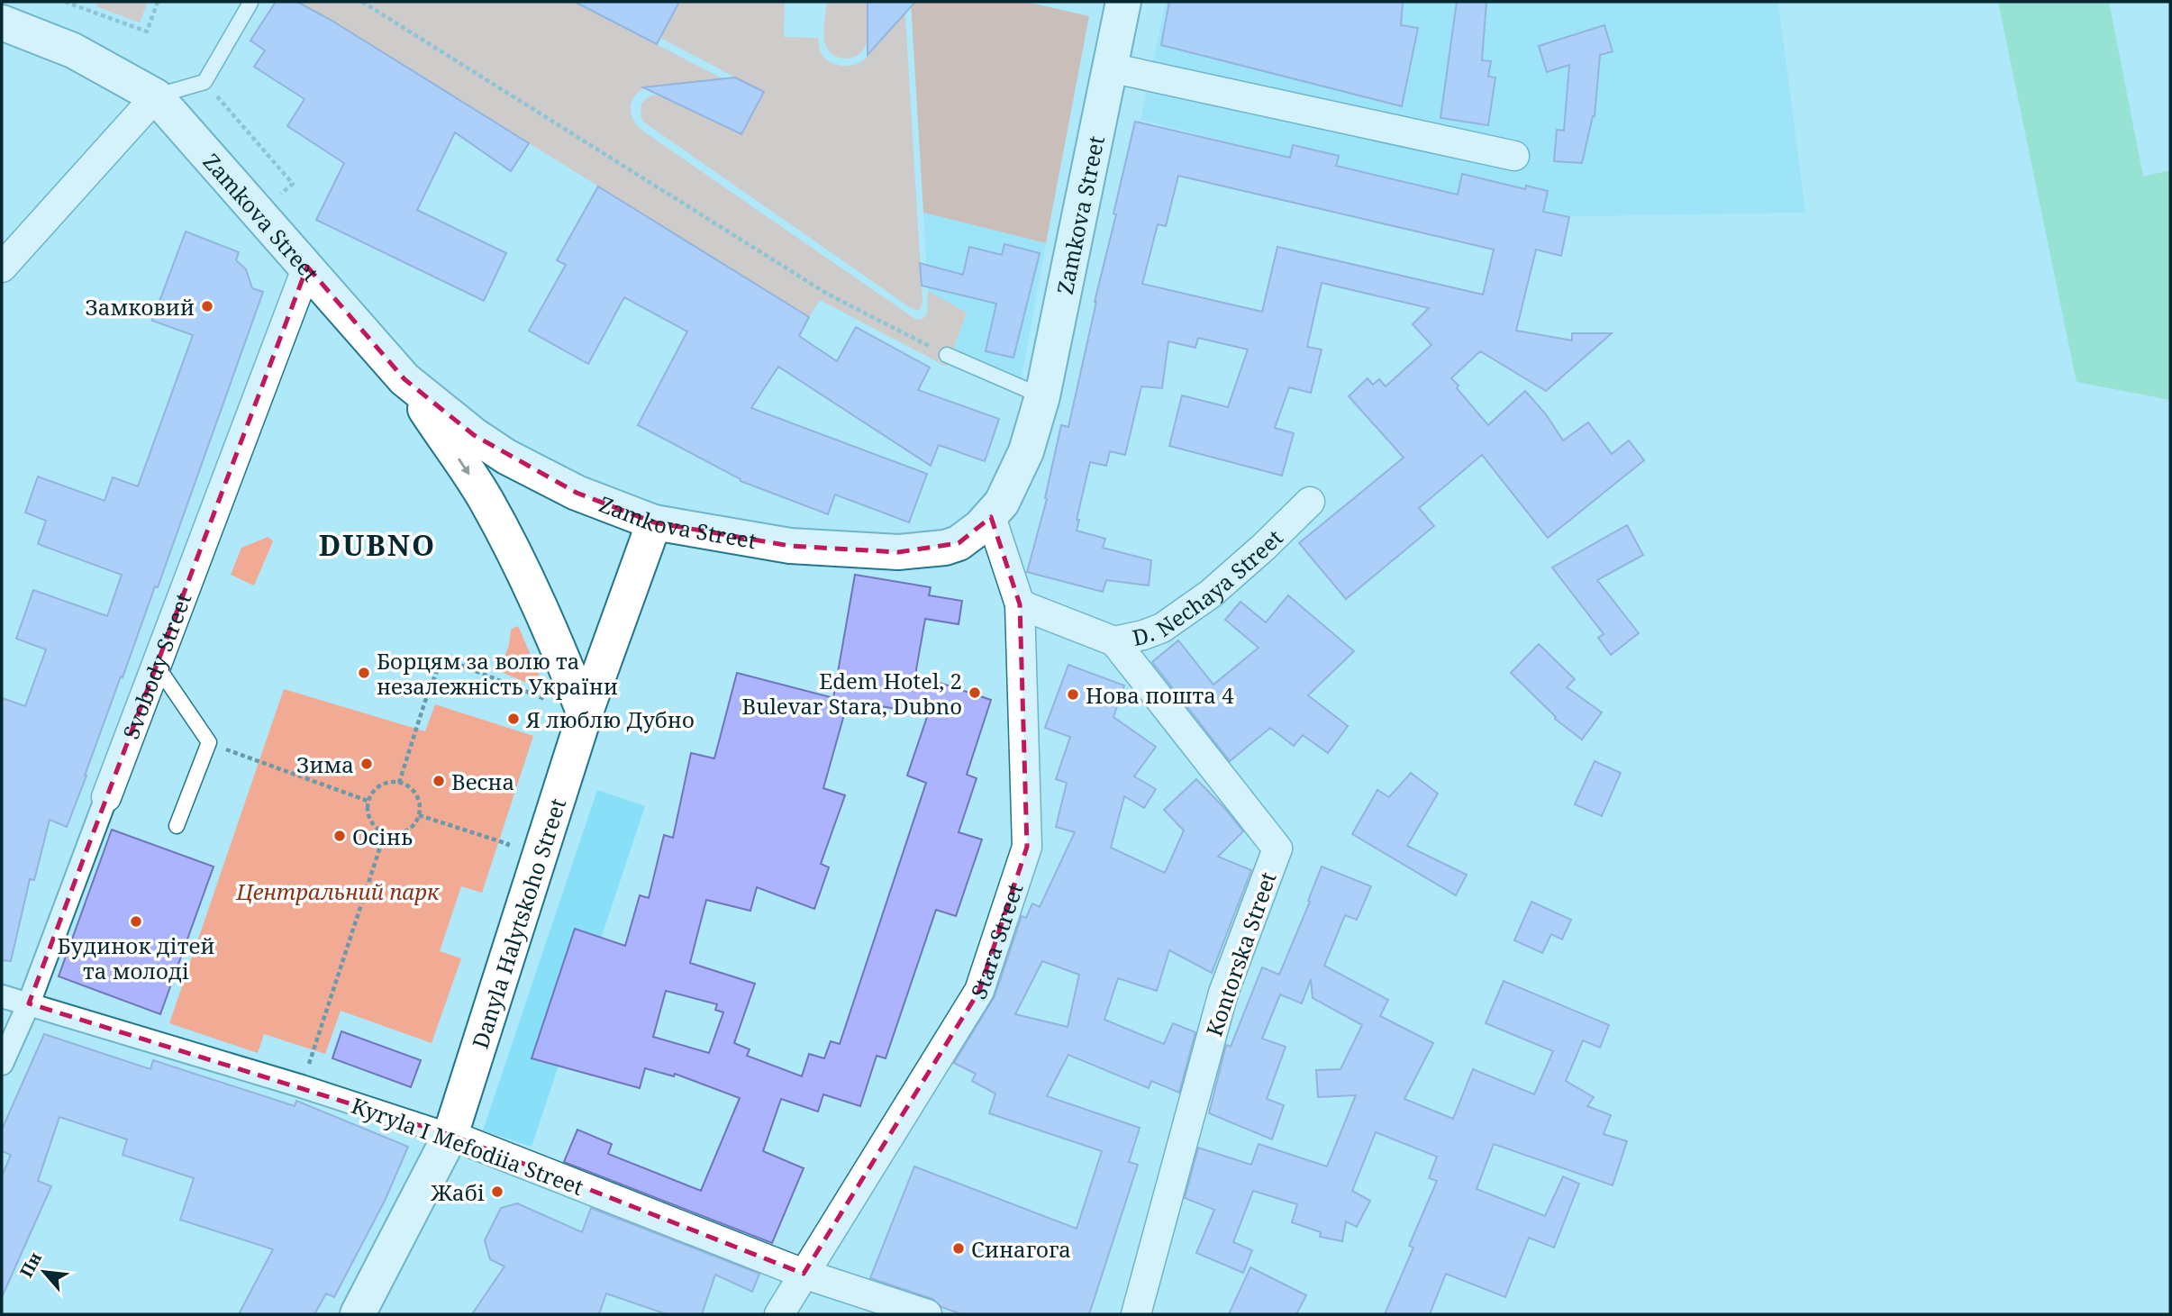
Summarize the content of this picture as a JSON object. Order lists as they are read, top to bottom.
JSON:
{
  "streets": {
    "main road": ["Zamkova Street", "Danyla Halytskoho Street"],
    "street": [
      "D. Nechaya Street",
      "Svobody Street",
      "Stara Street",
      "Kontorska Street",
      "Kyryla I Mefodiia Street"
    ]
  },
  "crossings": [
    ["Zamkova Street", "Svobody Street"],
    ["Zamkova Street", "Danyla Halytskoho Street"],
    ["Zamkova Street", "Stara Street"],
    ["D. Nechaya Street", "Stara Street"],
    ["D. Nechaya Street", "Kontorska Street"],
    ["Svobody Street", "Kyryla I Mefodiia Street"],
    ["Danyla Halytskoho Street", "Kyryla I Mefodiia Street"],
    ["Stara Street", "Kyryla I Mefodiia Street"]
  ],
  "districts": ["DUBNO"],
  "parks": ["Центральний парк"],
  "places": [
    "Замковий",
    "Борцям за волю та незалежність України",
    "Edem Hotel, 2 Bulevar Stara, Dubno",
    "Нова пошта 4",
    "Я люблю Дубно",
    "Зима",
    "Весна",
    "Осінь",
    "Будинок дітей та молоді",
    "Жабі",
    "Синагога"
  ],
  "north": "top left"
}
